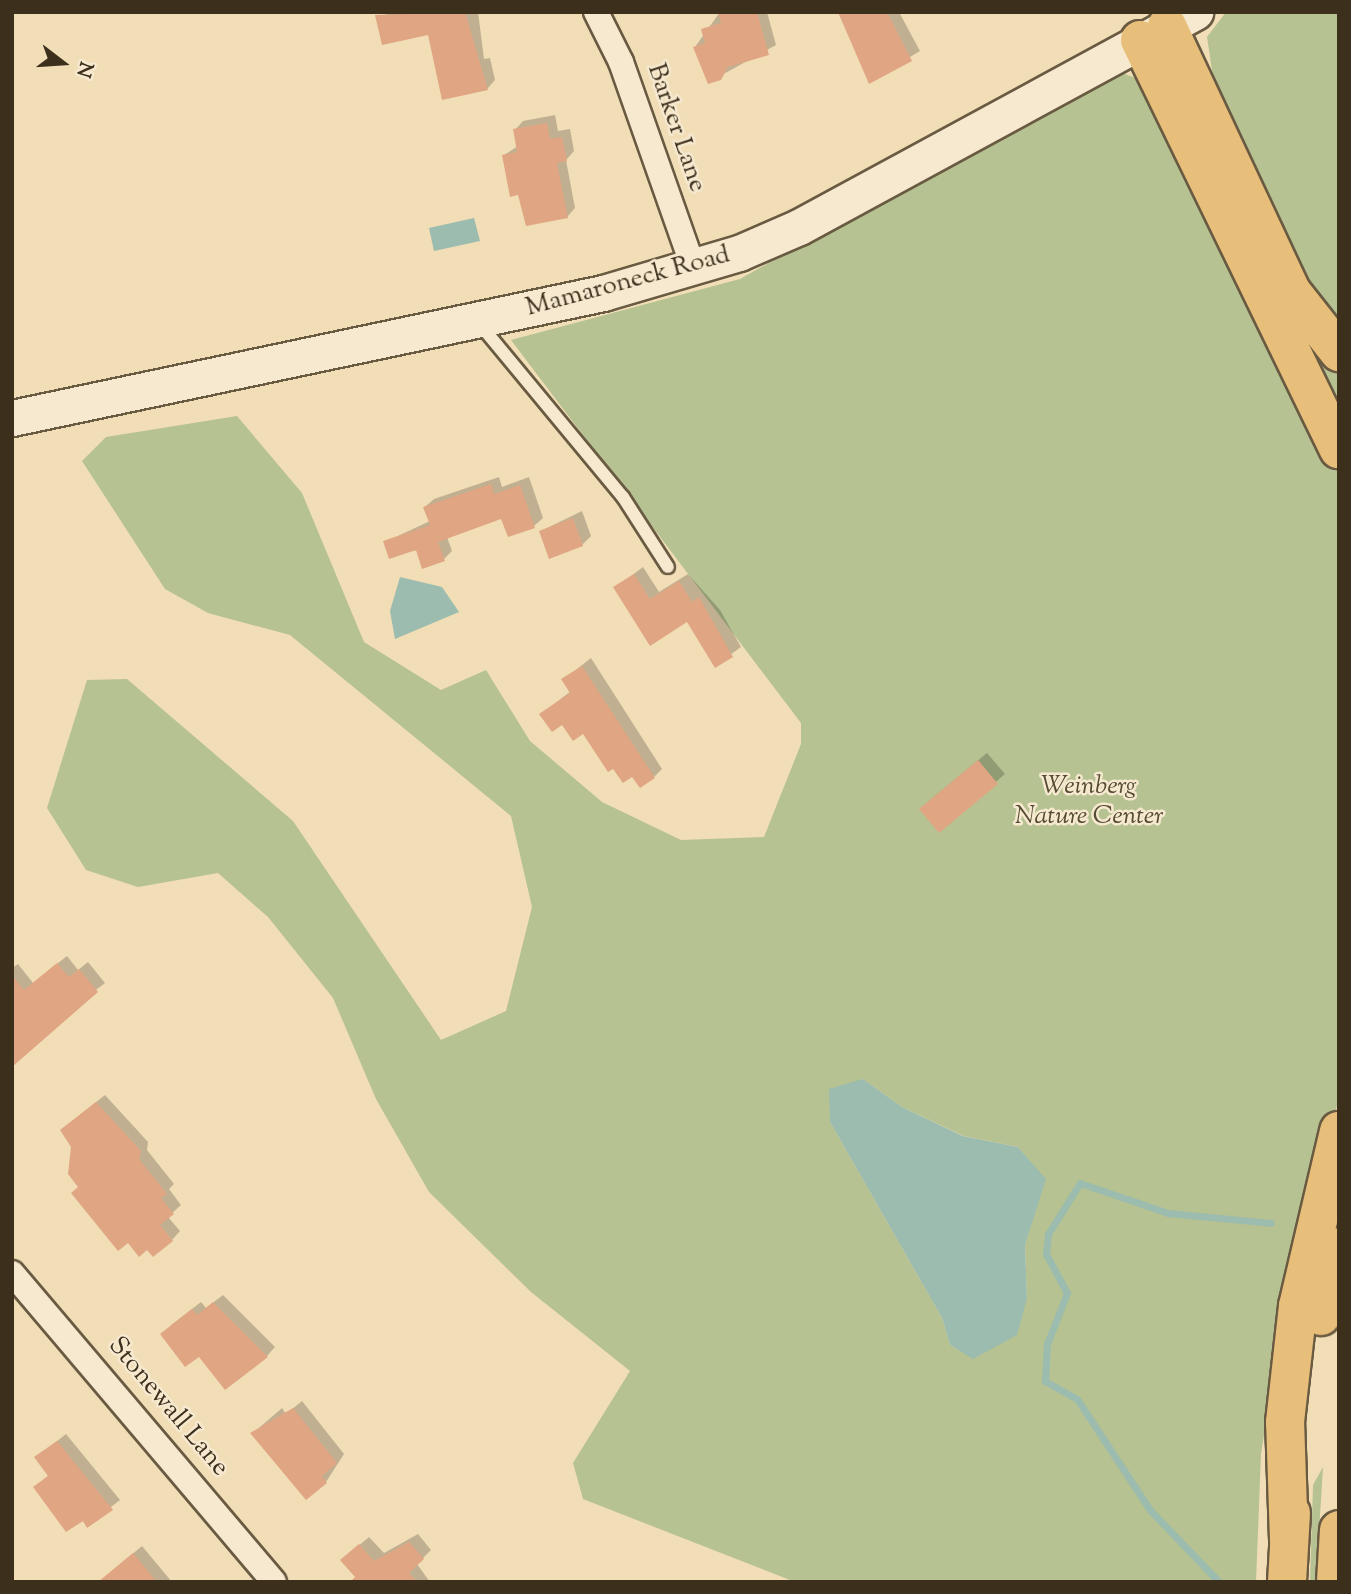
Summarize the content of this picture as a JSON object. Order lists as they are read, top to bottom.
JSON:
{
  "streets": {
    "street": ["Barker Lane", "Mamaroneck Road", "Stonewall Lane"]
  },
  "crossings": [
    ["Barker Lane", "Mamaroneck Road"]
  ],
  "parks": ["Weinberg Nature Center"],
  "north": "right"
}
